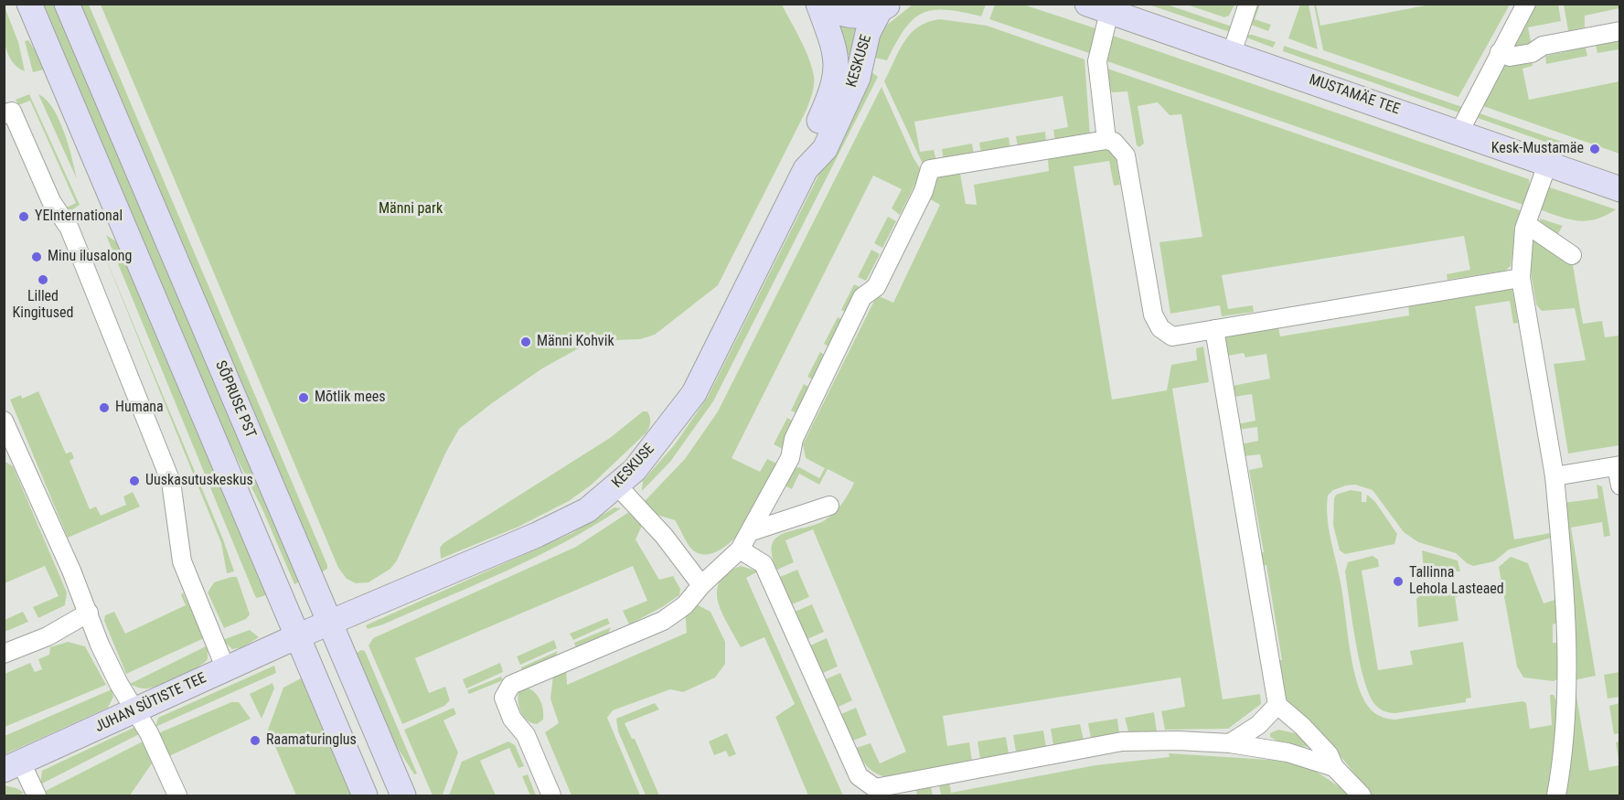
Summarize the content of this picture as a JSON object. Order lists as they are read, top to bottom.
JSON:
{
  "streets": {
    "main road": [
      "KESKUSE",
      "MUSTAMÄE TEE",
      "SÕPRUSE PST",
      "JUHAN SÜTISTE TEE"
    ]
  },
  "crossings": [
    ["KESKUSE", "SÕPRUSE PST"],
    ["KESKUSE", "JUHAN SÜTISTE TEE"]
  ],
  "parks": ["Männi park"],
  "places": [
    "Kesk-Mustamäe",
    "YEInternational",
    "Minu ilusalong",
    "Lilled Kingitused",
    "Männi Kohvik",
    "Mõtlik mees",
    "Humana",
    "Uuskasutuskeskus",
    "Tallinna Lehola Lasteaed",
    "Raamaturinglus"
  ]
}
